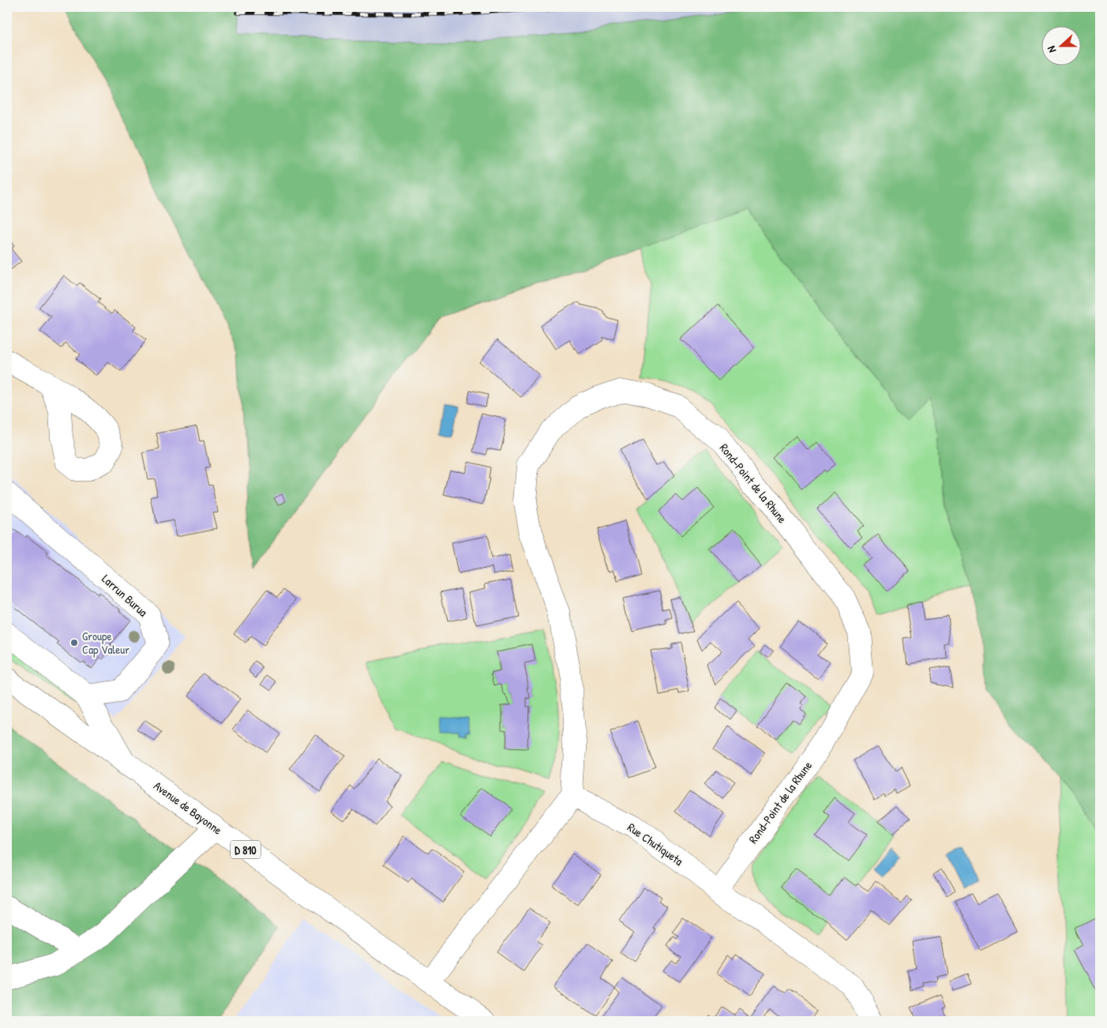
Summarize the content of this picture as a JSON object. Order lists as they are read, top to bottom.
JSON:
{
  "streets": {
    "street": [
      "Rond-Point de la Rhune",
      "Larrun Burua",
      "Avenue de Bayonne",
      "Rue Chutiqueta",
      "D 810"
    ]
  },
  "crossings": [
    ["Rond-Point de la Rhune", "Rue Chutiqueta"]
  ],
  "places": ["Groupe Cap Valeur"],
  "north": "left"
}
